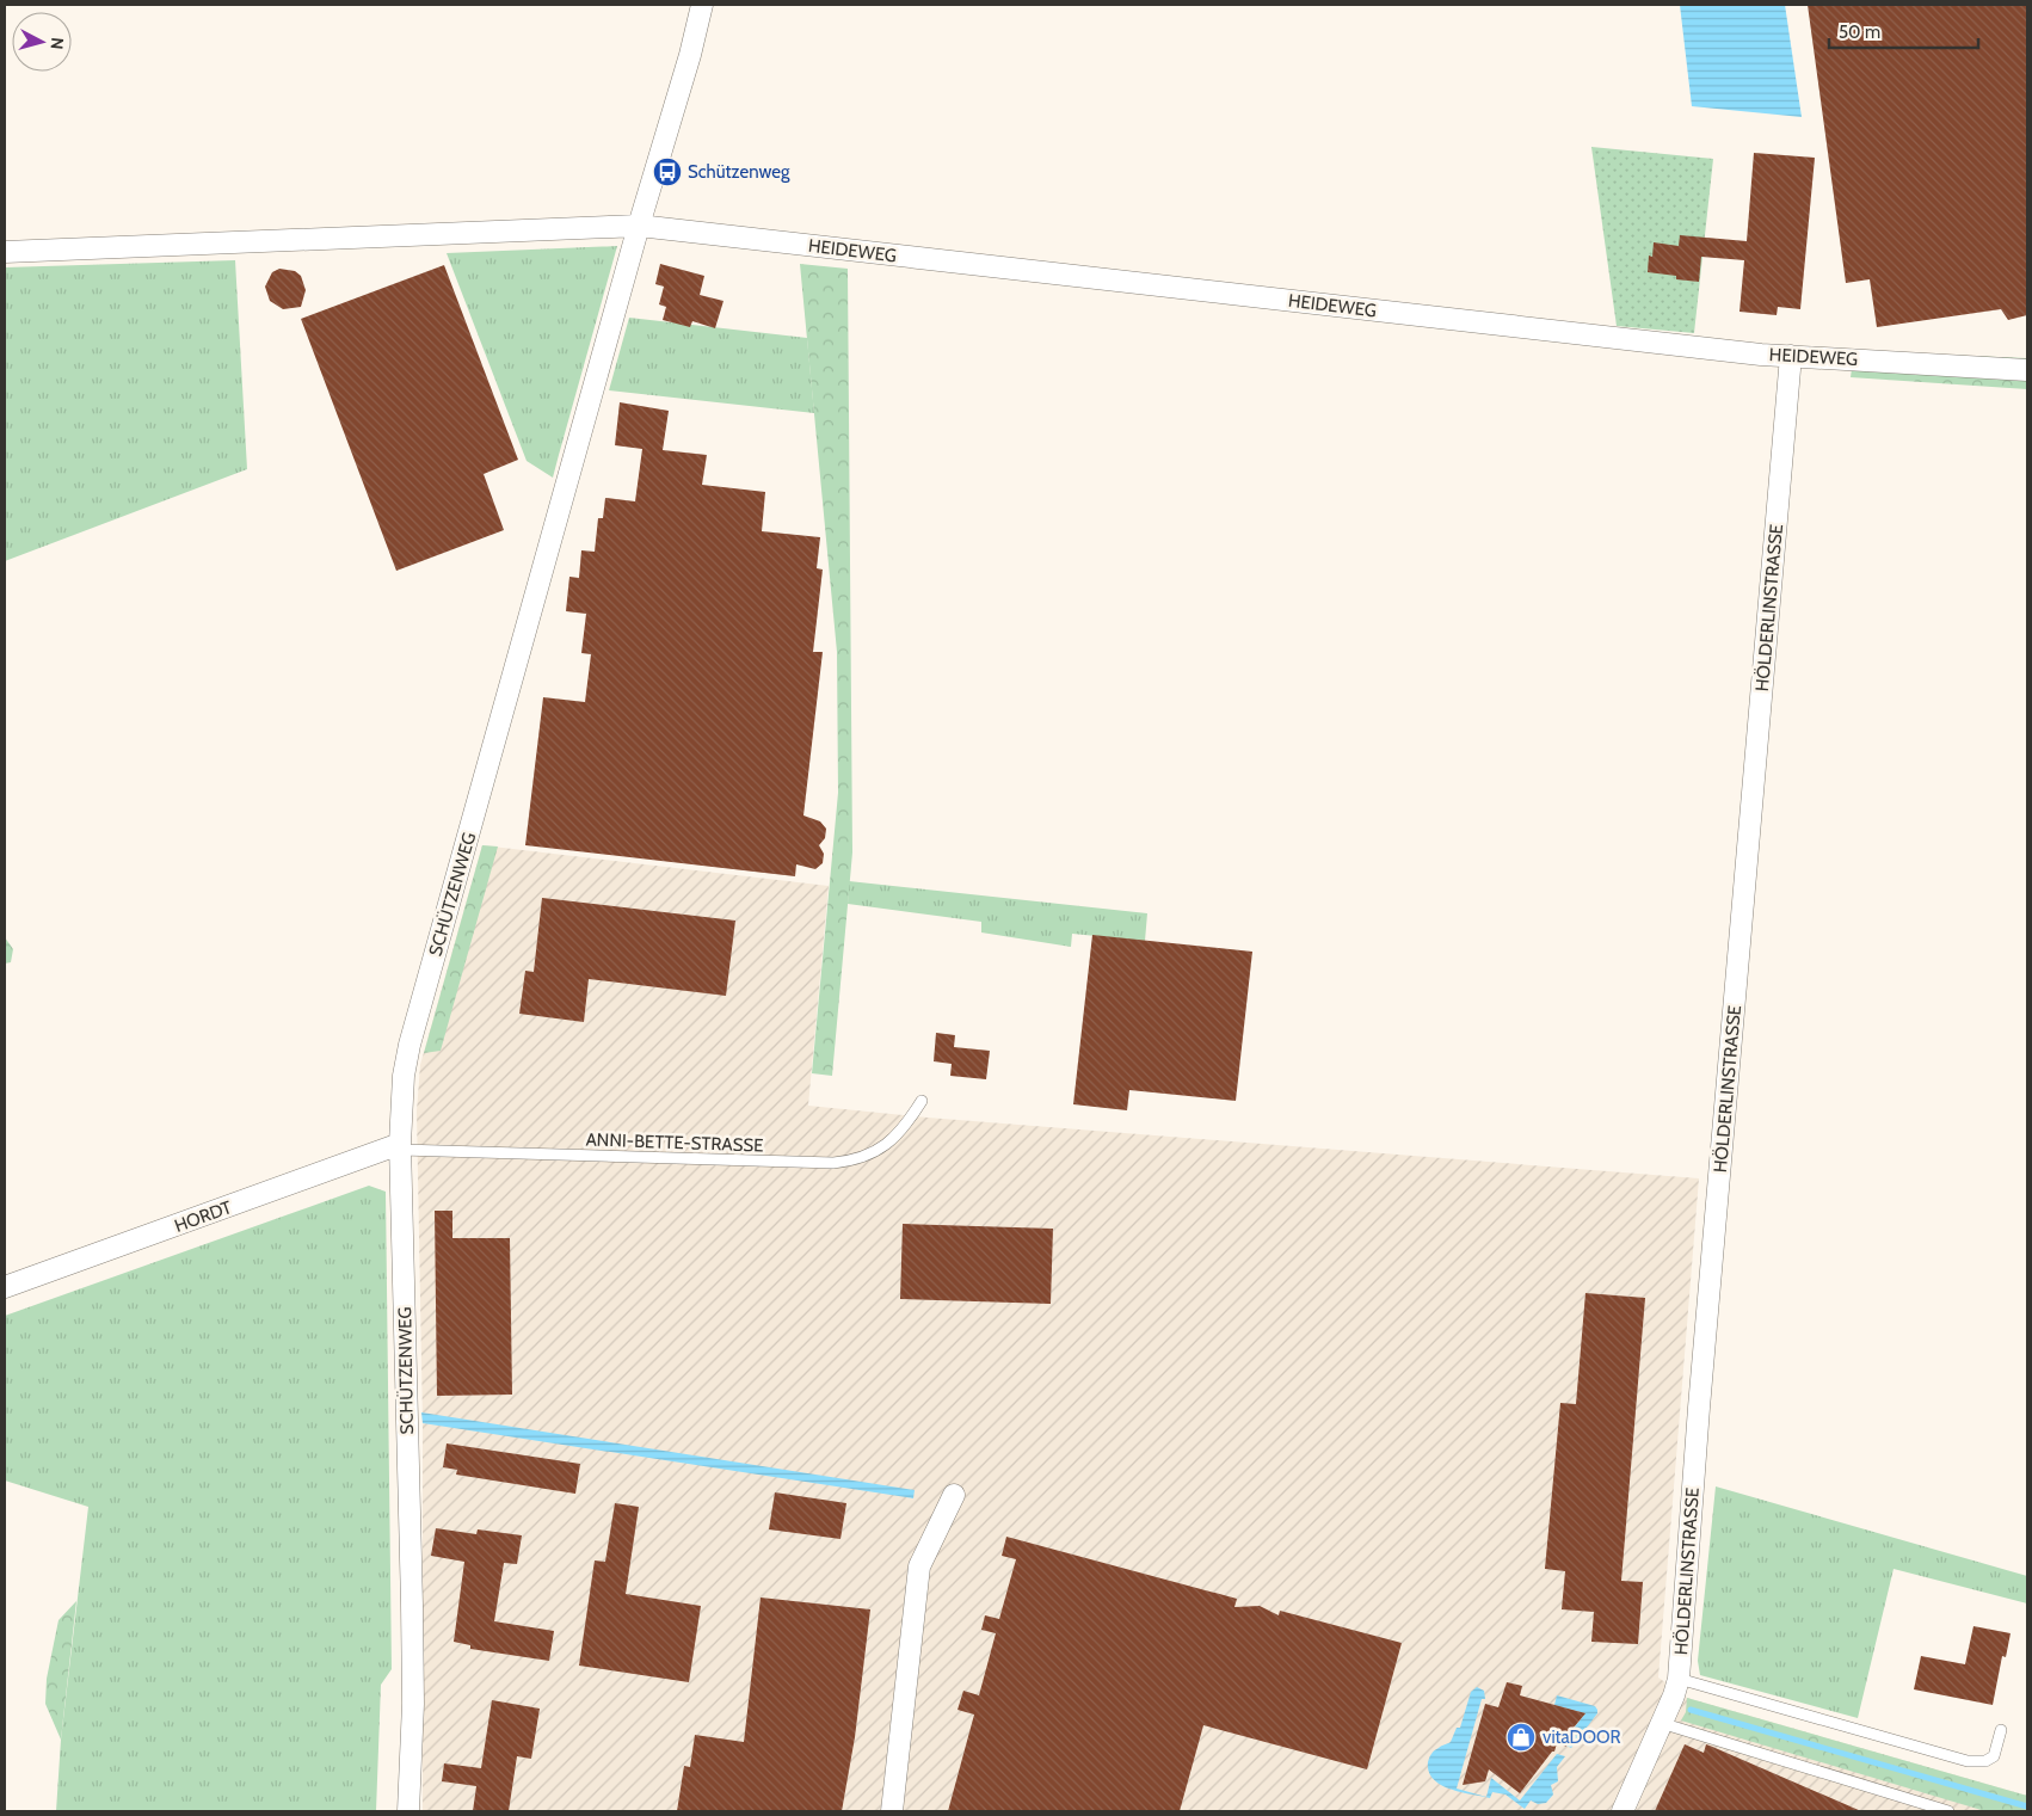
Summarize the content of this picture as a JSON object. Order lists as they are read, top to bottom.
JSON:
{
  "streets": {
    "street": [
      "HEIDEWEG",
      "HÖLDERLINSTRASSE",
      "SCHÜTZENWEG",
      "HORDT"
    ],
    "lane": ["ANNI-BETTE-STRASSE"]
  },
  "crossings": [
    ["HEIDEWEG", "HÖLDERLINSTRASSE"],
    ["HEIDEWEG", "SCHÜTZENWEG"],
    ["SCHÜTZENWEG", "ANNI-BETTE-STRASSE"],
    ["SCHÜTZENWEG", "HORDT"],
    ["ANNI-BETTE-STRASSE", "HORDT"]
  ],
  "places": {
    "bus stop": ["Schützenweg"],
    "shop": ["vitaDOOR"]
  },
  "scale_bar": "50 m",
  "north": "right"
}
